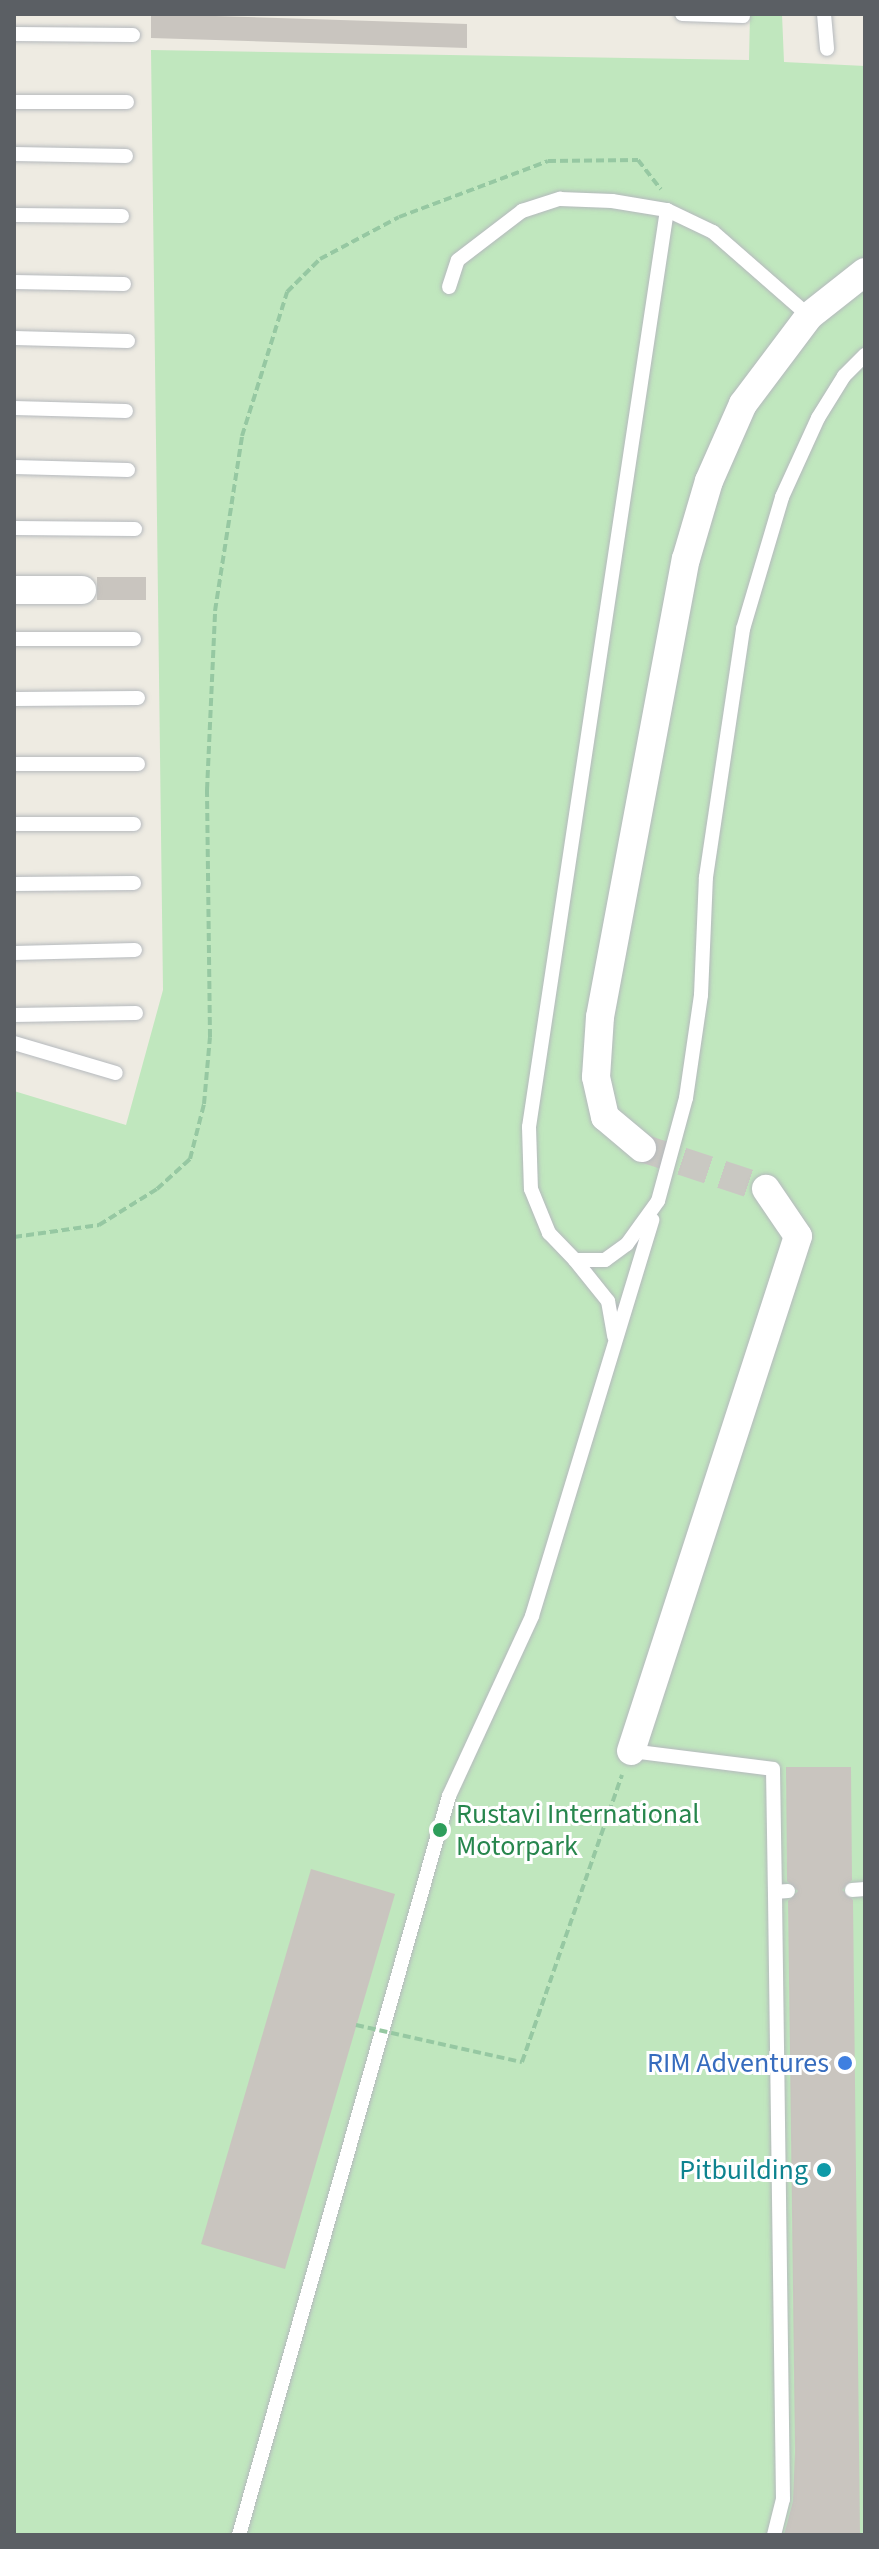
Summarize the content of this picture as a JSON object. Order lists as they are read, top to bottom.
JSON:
{
  "places": ["Rustavi International Motorpark", "RIM Adventures", "Pitbuilding"]
}
